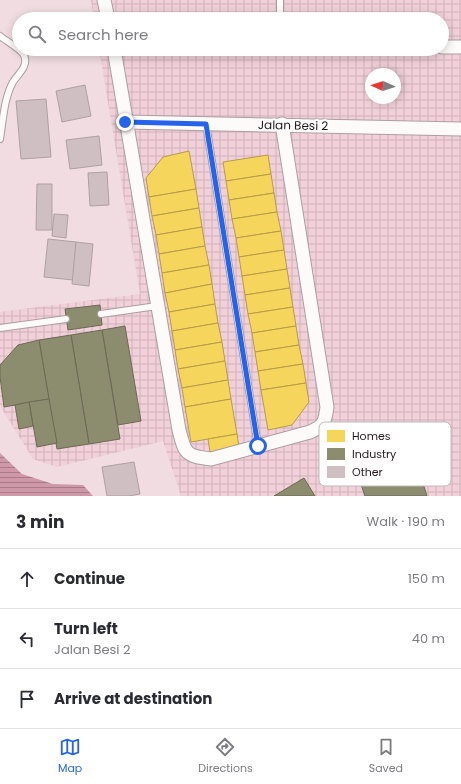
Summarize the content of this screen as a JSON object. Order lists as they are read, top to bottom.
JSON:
{
  "streets": {
    "street": ["Jalan Besi 2"]
  },
  "legend": ["Homes", "Industry", "Other"],
  "north": "left",
  "page": {
    "search": "Search here",
    "heading": ["3 min", "Walk · 190 m"],
    "list": [
      ["Continue", "150 m"],
      ["Turn left", "Jalan Besi 2", "40 m"],
      "Arrive at destination"
    ],
    "nav": ["Map", "Directions", "Saved"]
  }
}
